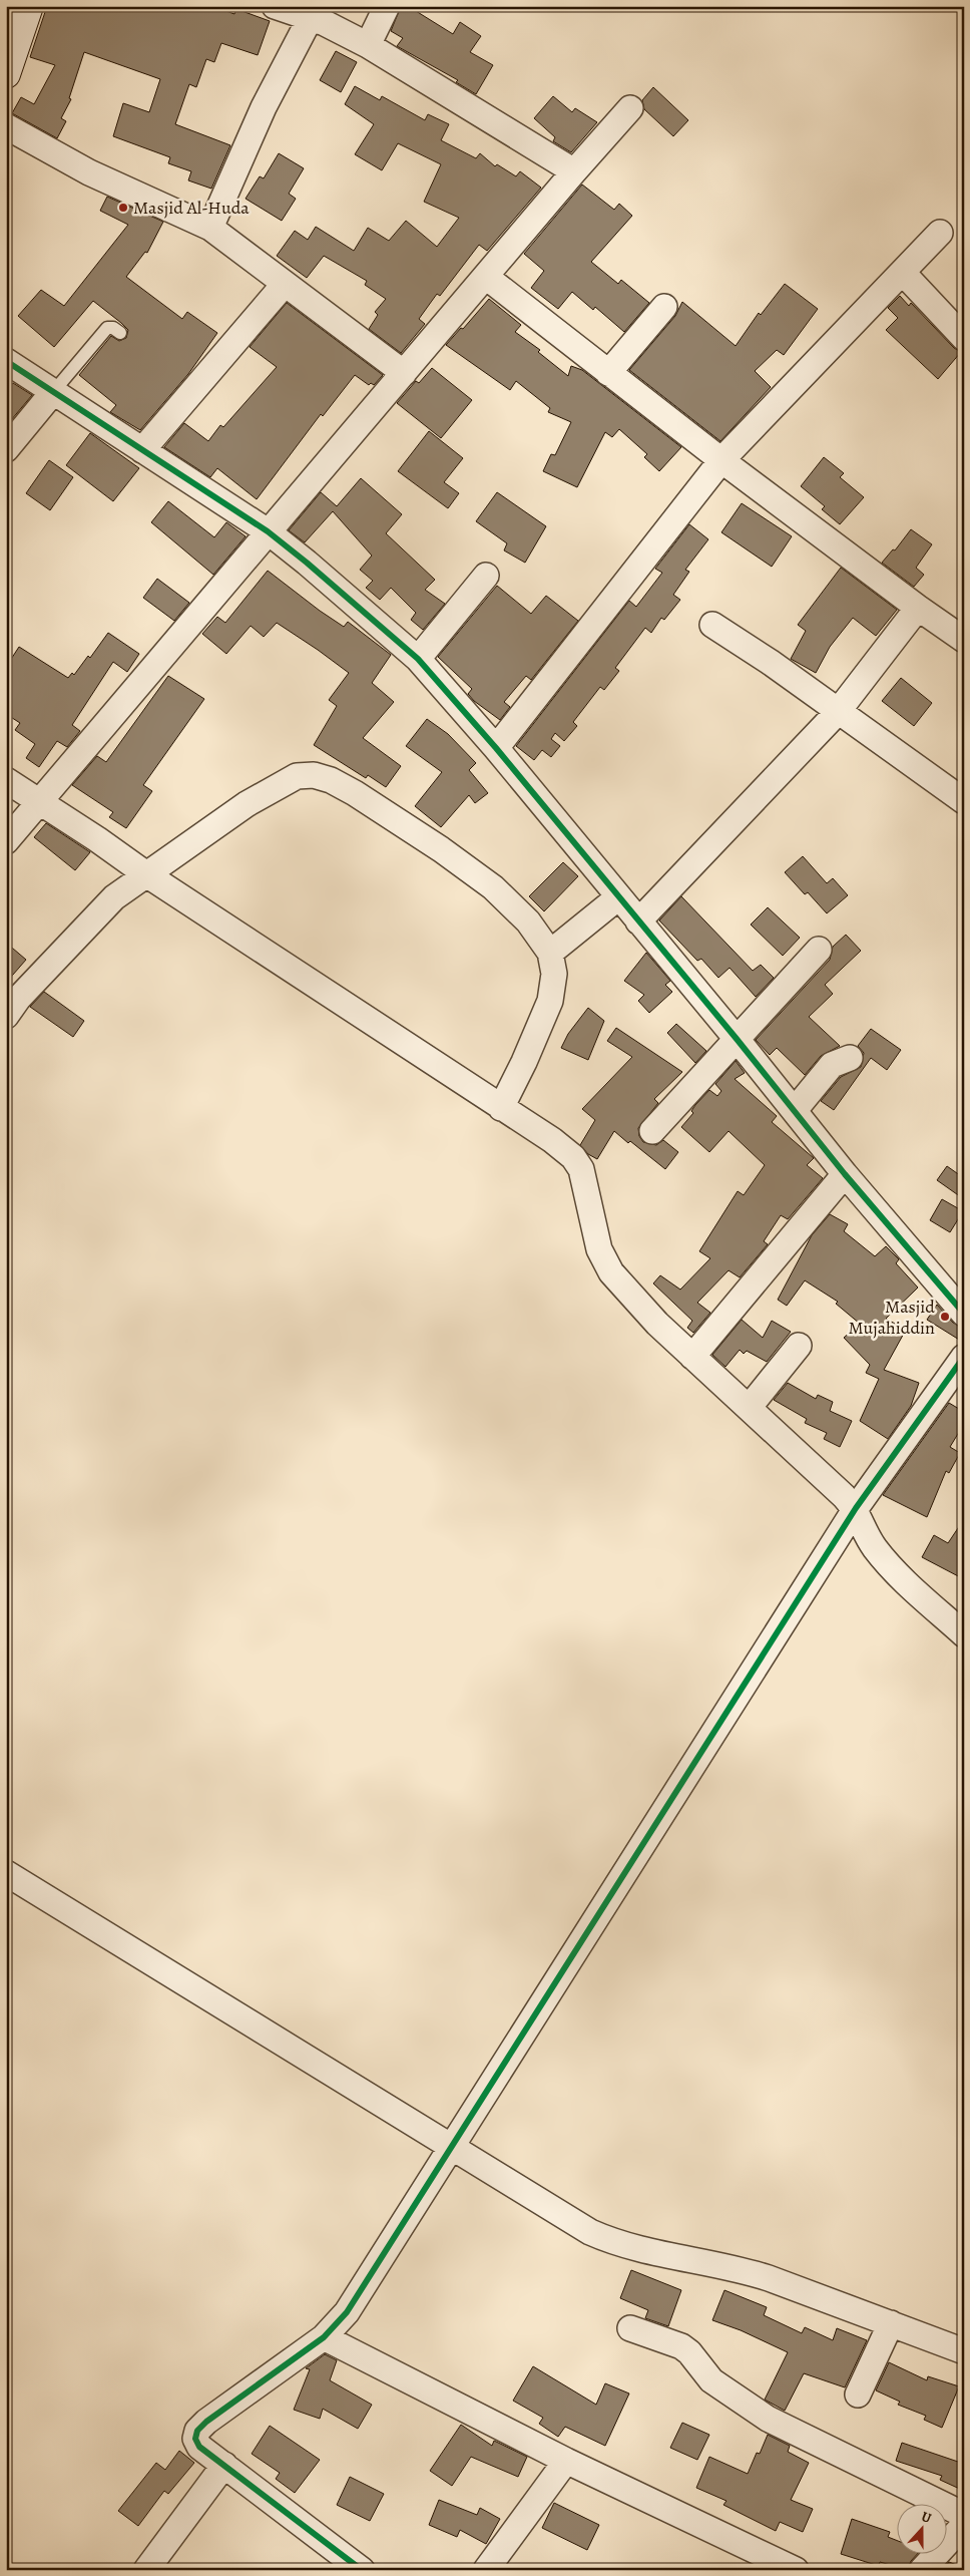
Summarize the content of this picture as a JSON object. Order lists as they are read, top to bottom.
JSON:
{
  "places": ["Masjid Al-Huda", "Masjid Mujahiddin"],
  "north": "top"
}
